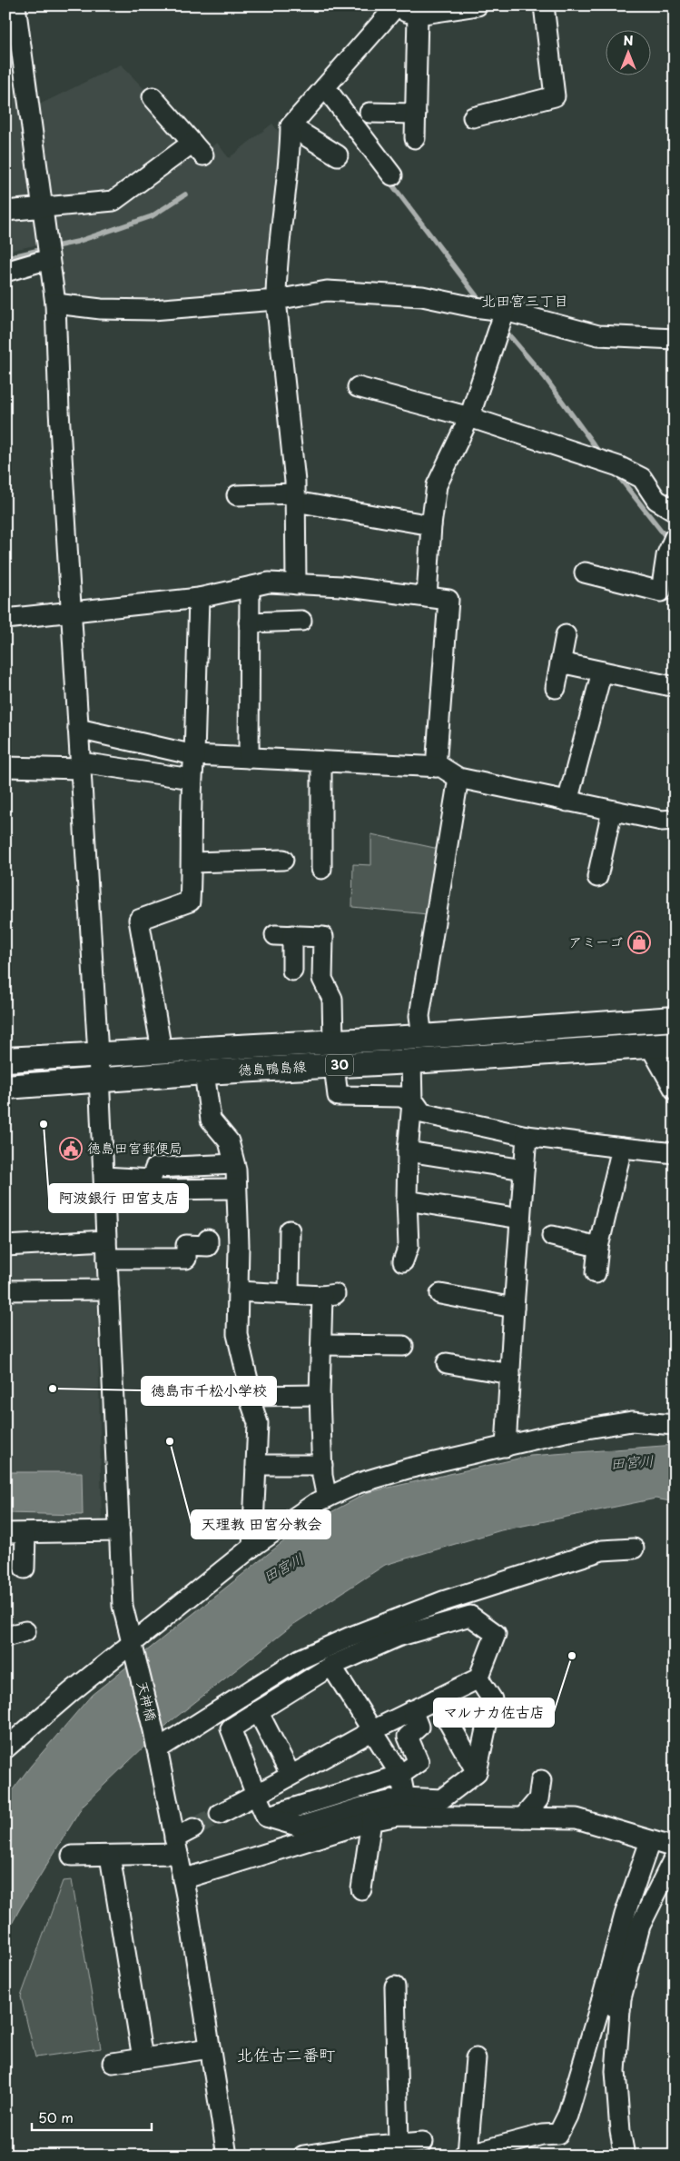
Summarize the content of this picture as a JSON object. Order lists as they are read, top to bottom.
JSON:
{
  "streets": {
    "main road": ["30", "徳島鴨島線"],
    "street": ["天神橋"]
  },
  "crossings": [
    ["徳島鴨島線", "天神橋"]
  ],
  "districts": ["北田宮三丁目", "北佐古二番町"],
  "water": ["田宮川"],
  "places": {
    "shop": ["アミーゴ"],
    "other": [
      "阿波銀行 田宮支店",
      "徳島市千松小学校",
      "天理教 田宮分教会",
      "マルナカ佐古店"
    ],
    "public building": ["徳島田宮郵便局"]
  },
  "scale_bar": "50 m",
  "north": "top"
}
